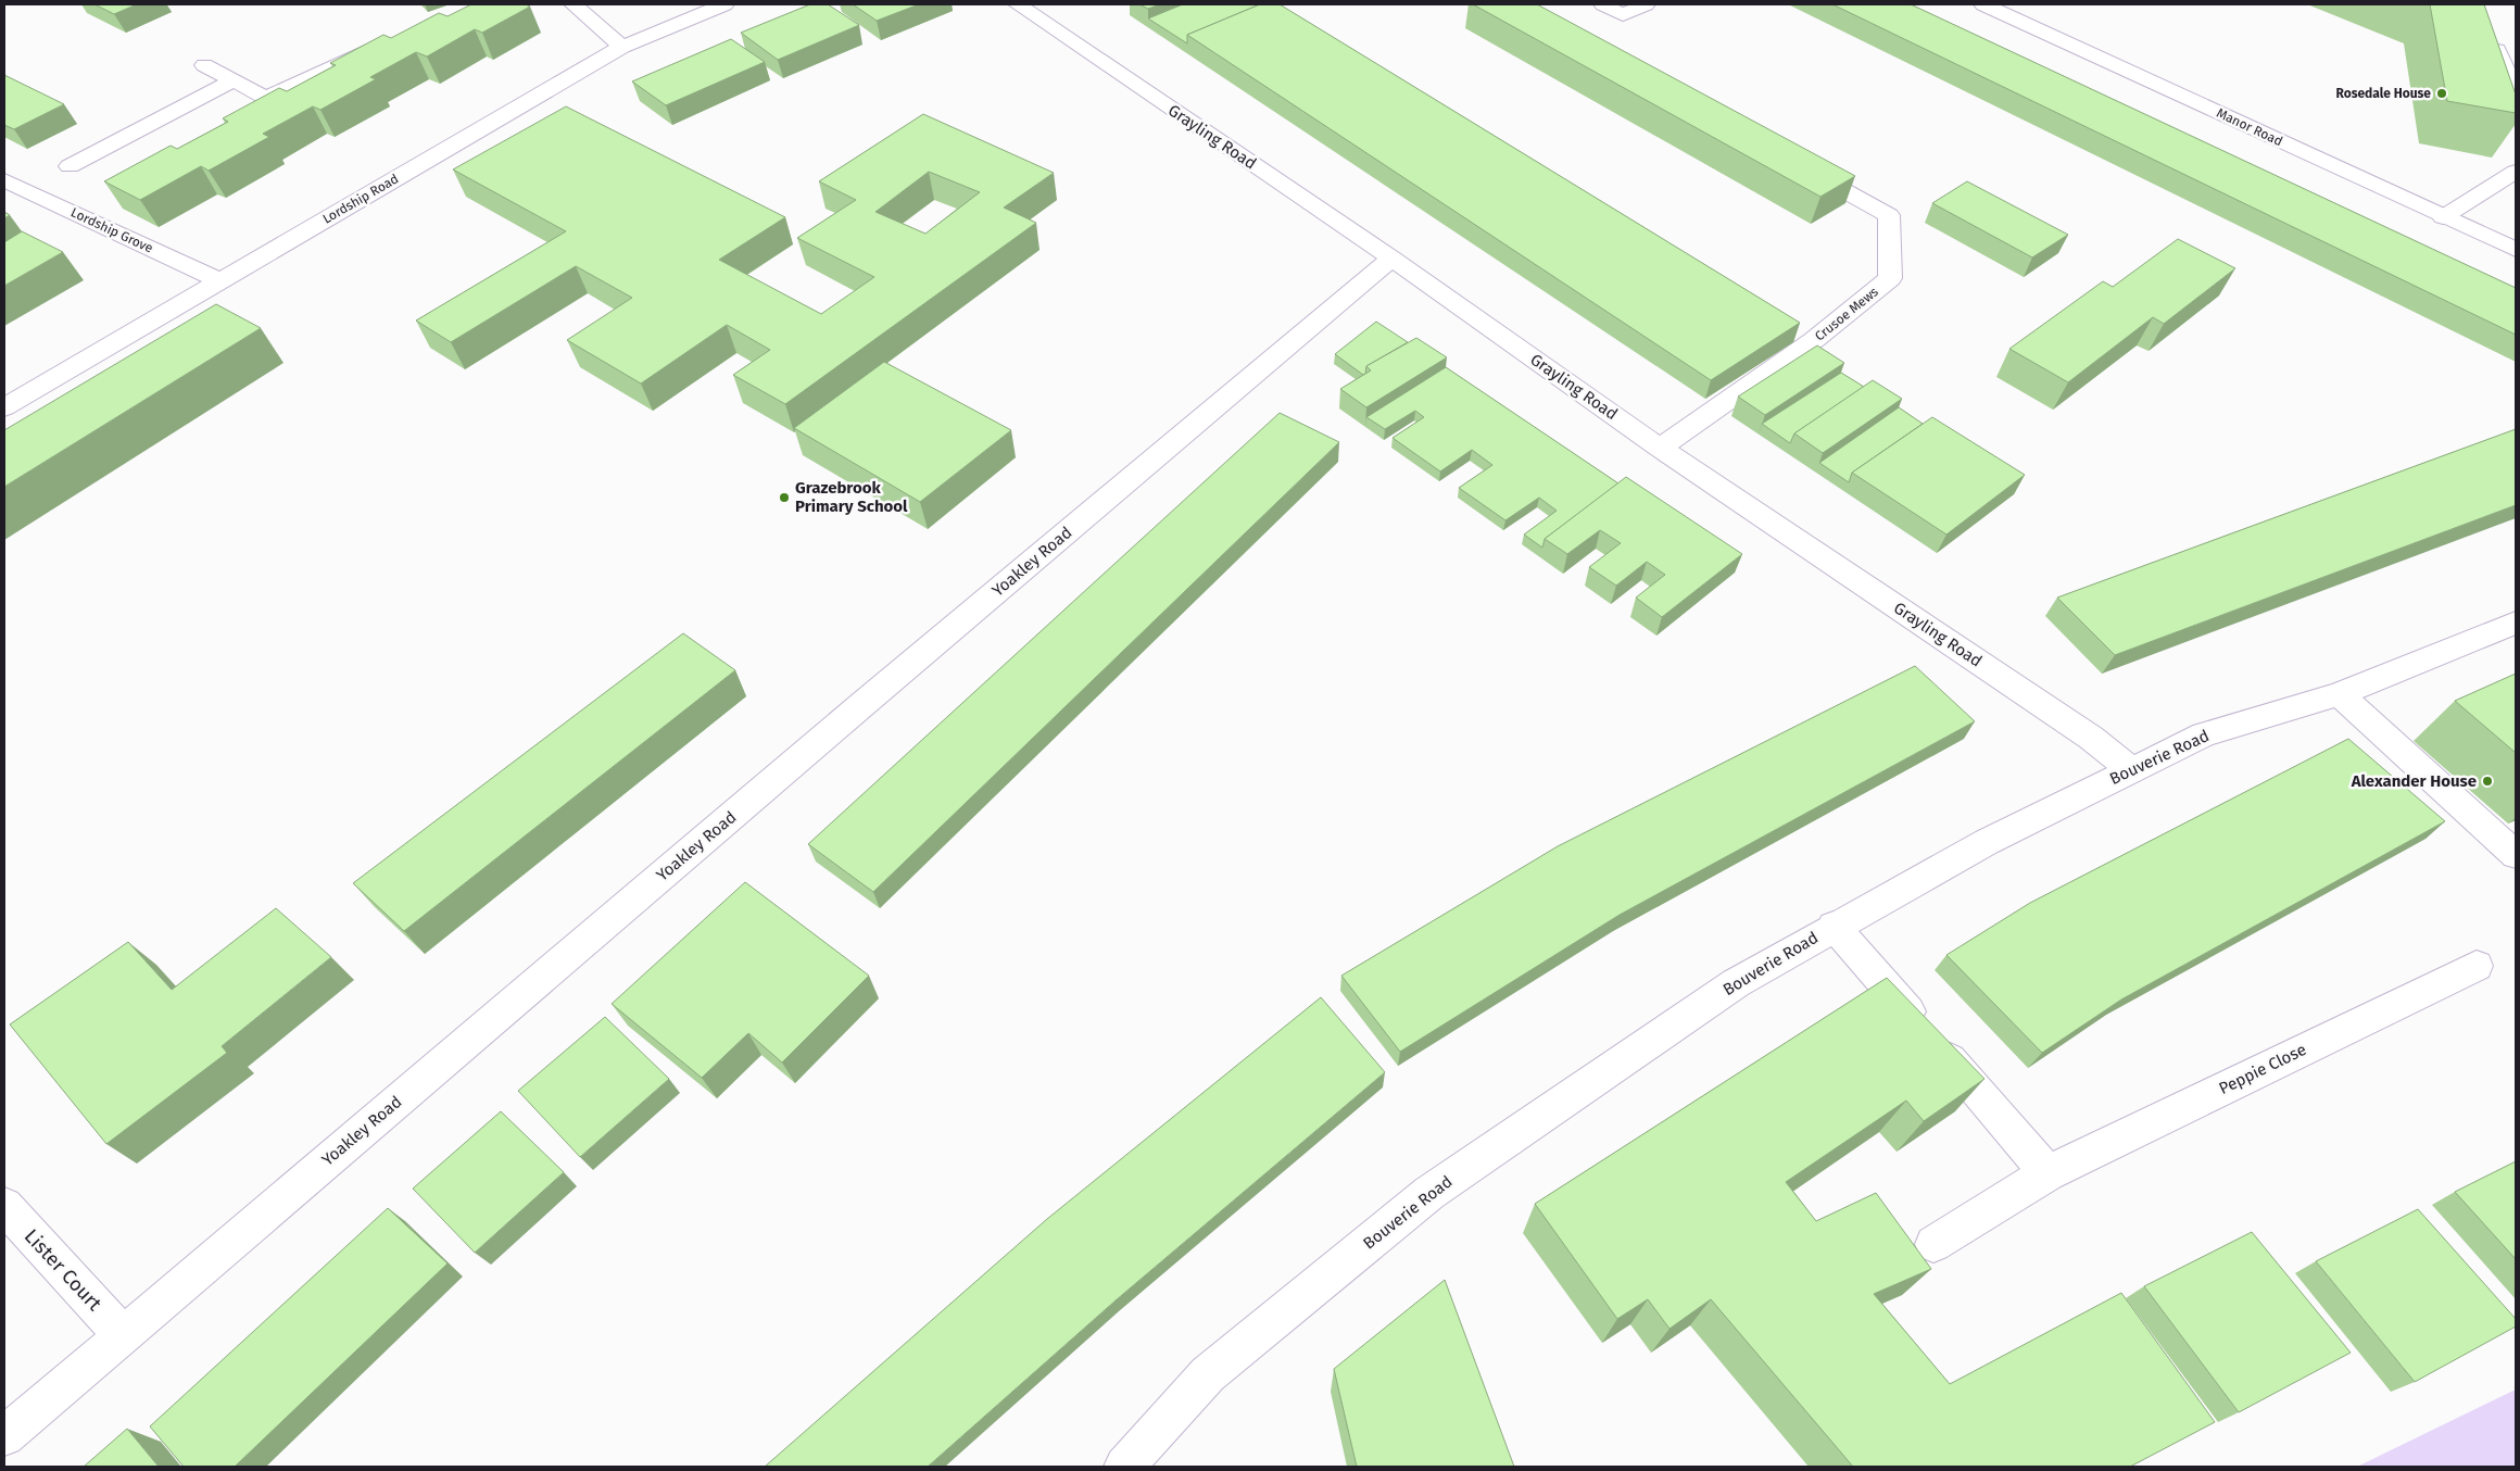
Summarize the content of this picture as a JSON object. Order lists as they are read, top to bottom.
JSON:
{
  "streets": {
    "street": [
      "Manor Road",
      "Grayling Road",
      "Lordship Road",
      "Lordship Grove",
      "Crusoe Mews",
      "Yoakley Road",
      "Bouverie Road",
      "Peppie Close",
      "Lister Court"
    ]
  },
  "crossings": [
    ["Grayling Road", "Crusoe Mews"],
    ["Grayling Road", "Yoakley Road"],
    ["Grayling Road", "Bouverie Road"],
    ["Lordship Road", "Lordship Grove"],
    ["Yoakley Road", "Lister Court"]
  ],
  "places": ["Rosedale House", "Grazebrook Primary School", "Alexander House"]
}
